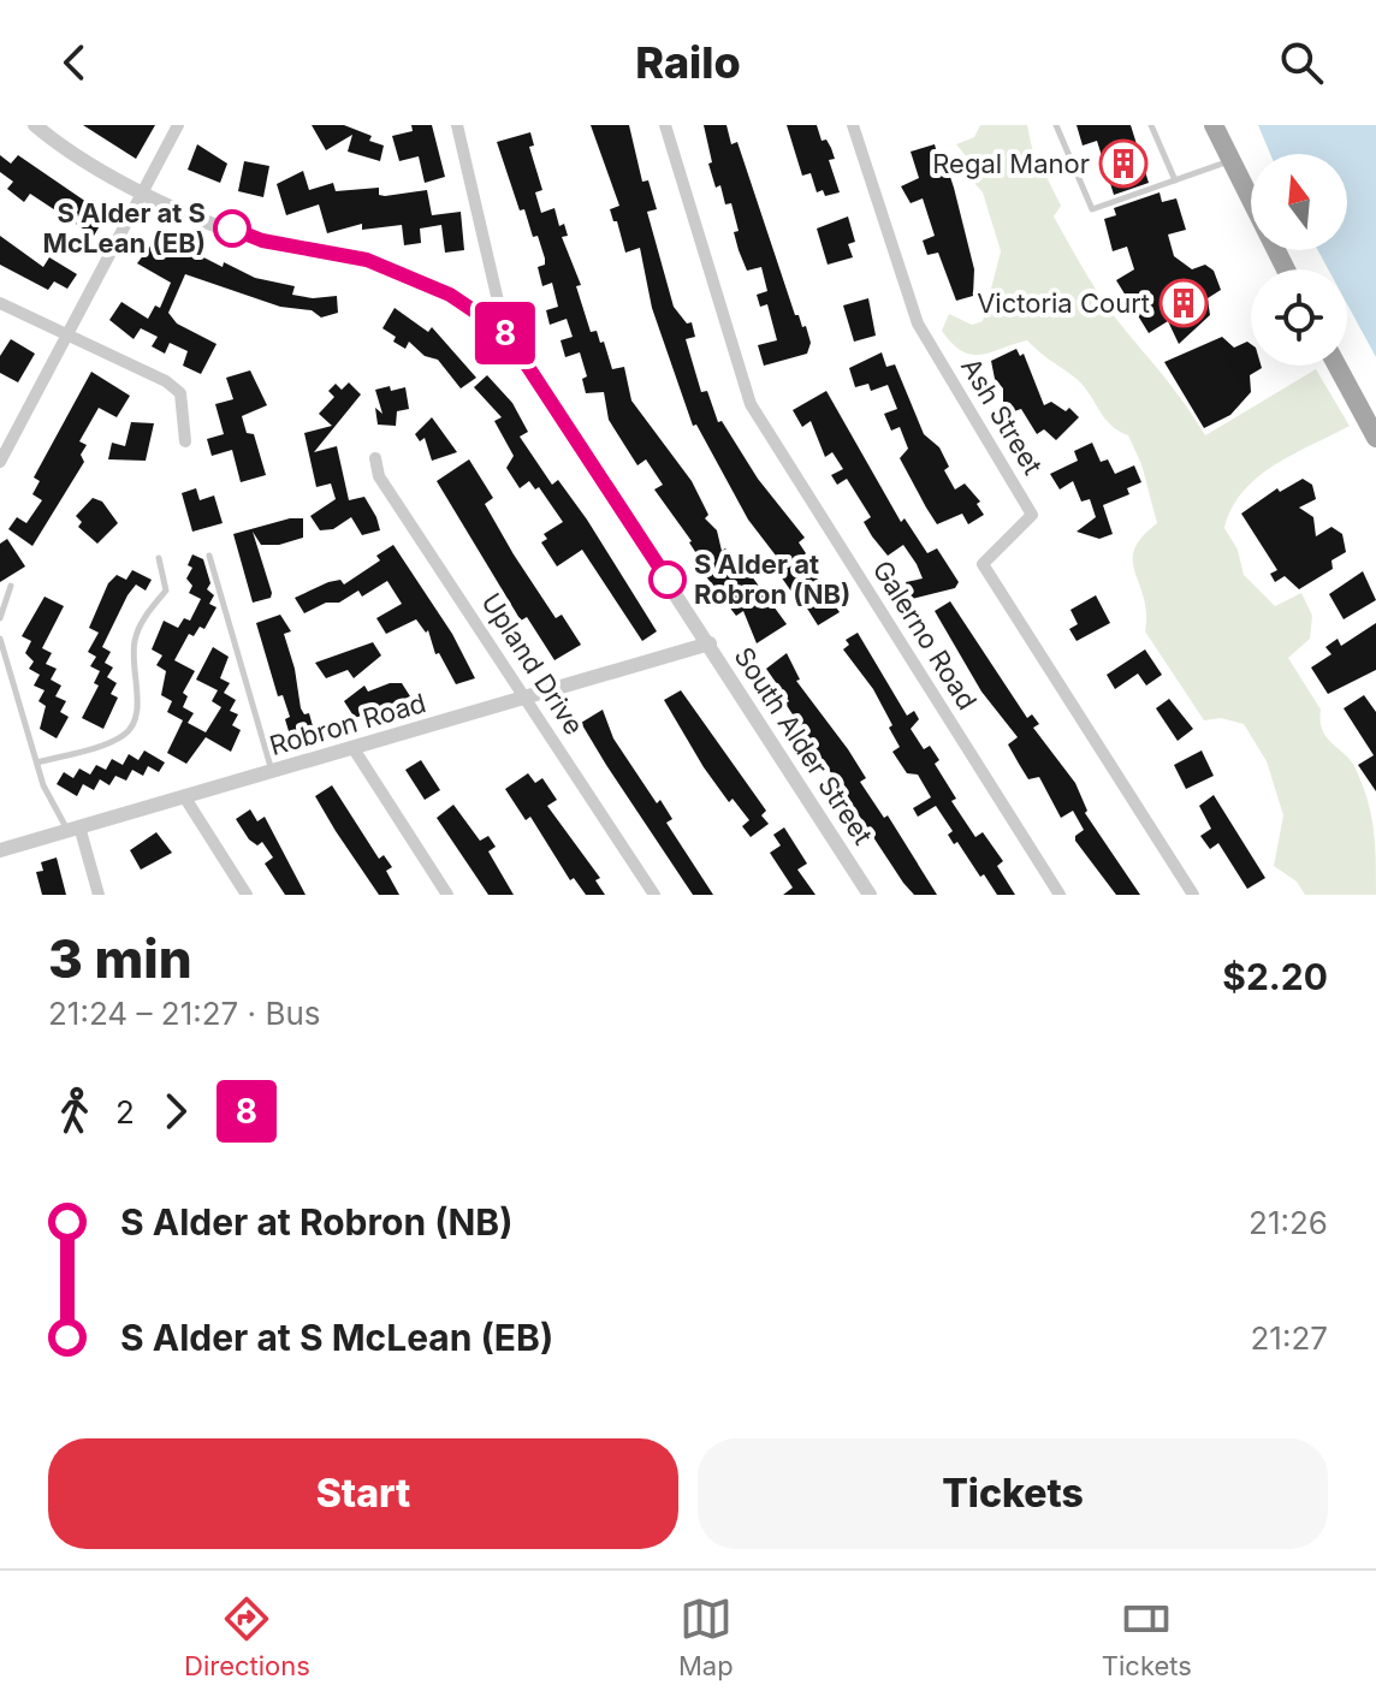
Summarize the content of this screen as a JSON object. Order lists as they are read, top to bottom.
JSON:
{
  "streets": {
    "street": [
      "Ash Street",
      "Galerno Road",
      "Upland Drive",
      "Robron Road",
      "South Alder Street"
    ]
  },
  "crossings": [
    ["Upland Drive", "Robron Road"],
    ["Robron Road", "South Alder Street"]
  ],
  "places": {
    "building": ["Regal Manor", "Victoria Court"],
    "other": ["S Alder at S McLean (EB)", "S Alder at Robron (NB)"]
  },
  "lines": ["bus line 8"],
  "north": "top",
  "page": {
    "header": "Railo",
    "on_map": "8",
    "heading": ["3 min", "21:24 – 21:27 · Bus", "$2.20"],
    "legs": ["2", "8"],
    "list": [
      {
        "name": "S Alder at Robron (NB)",
        "value": "21:26"
      },
      {
        "name": "S Alder at S McLean (EB)",
        "value": "21:27"
      }
    ],
    "buttons": ["Start", "Tickets"],
    "tabs": ["Directions", "Map", "Tickets"]
  }
}
